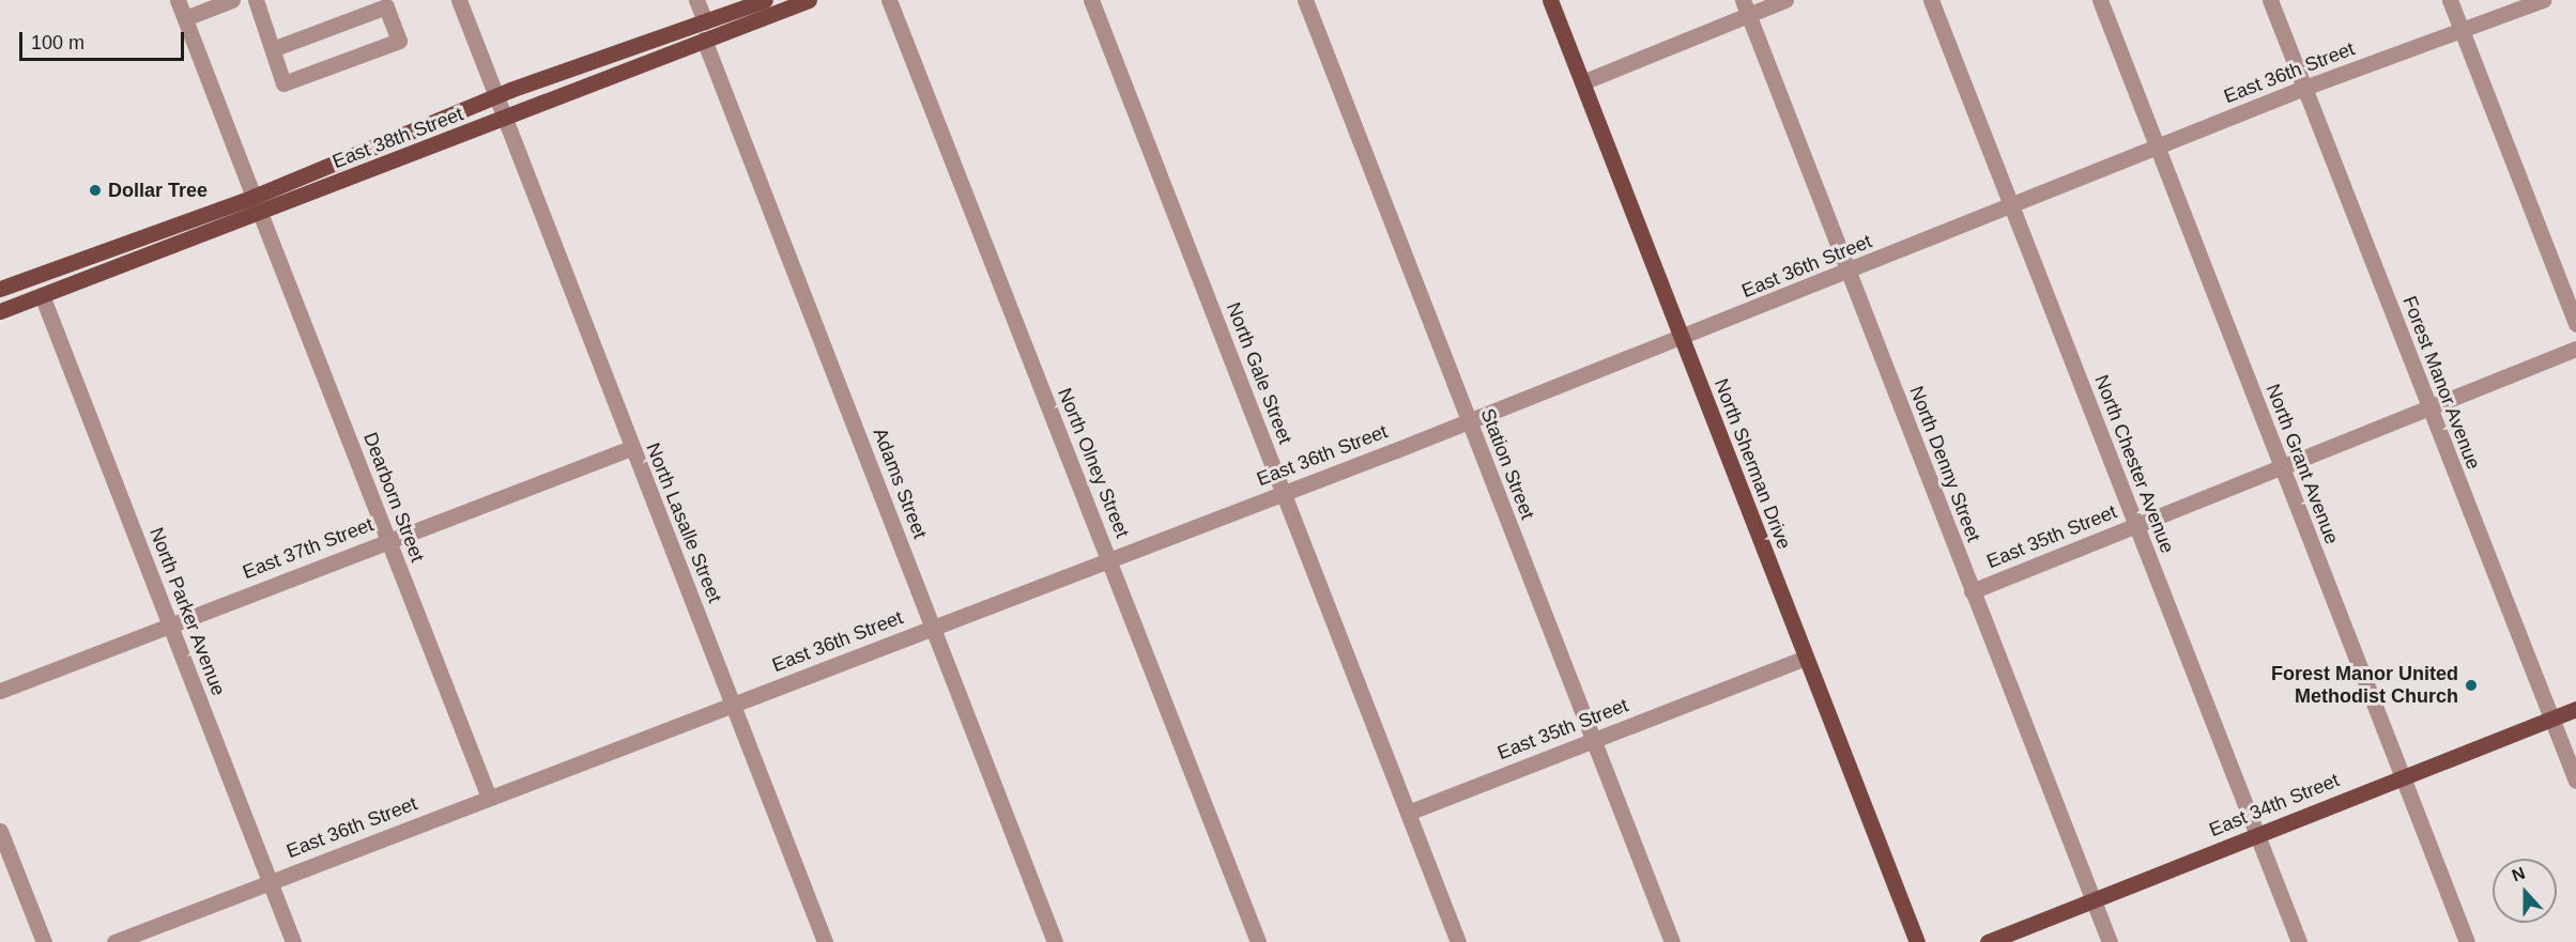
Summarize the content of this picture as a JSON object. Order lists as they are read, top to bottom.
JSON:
{
  "streets": {
    "main road": ["East 38th Street", "North Sherman Drive", "East 34th Street"],
    "street": [
      "East 36th Street",
      "North Gale Street",
      "Forest Manor Avenue",
      "North Olney Street",
      "Station Street",
      "North Denny Street",
      "North Chester Avenue",
      "North Grant Avenue",
      "Adams Street",
      "Dearborn Street",
      "North Lasalle Street",
      "East 35th Street",
      "East 37th Street",
      "North Parker Avenue"
    ]
  },
  "crossings": [
    ["East 36th Street", "North Gale Street"],
    ["East 36th Street", "Forest Manor Avenue"],
    ["East 36th Street", "North Olney Street"],
    ["East 36th Street", "Station Street"],
    ["East 36th Street", "North Sherman Drive"],
    ["East 36th Street", "North Denny Street"],
    ["East 36th Street", "North Chester Avenue"],
    ["East 36th Street", "North Grant Avenue"],
    ["East 36th Street", "Adams Street"],
    ["East 36th Street", "Dearborn Street"],
    ["East 36th Street", "North Lasalle Street"],
    ["East 36th Street", "North Parker Avenue"],
    ["East 38th Street", "Adams Street"],
    ["East 38th Street", "Dearborn Street"],
    ["East 38th Street", "North Lasalle Street"],
    ["East 38th Street", "North Parker Avenue"],
    ["North Gale Street", "East 35th Street"],
    ["Forest Manor Avenue", "East 35th Street"],
    ["Forest Manor Avenue", "East 34th Street"],
    ["Station Street", "East 35th Street"],
    ["North Sherman Drive", "East 35th Street"],
    ["North Denny Street", "East 35th Street"],
    ["North Denny Street", "East 34th Street"],
    ["North Chester Avenue", "East 35th Street"],
    ["North Chester Avenue", "East 34th Street"],
    ["North Grant Avenue", "East 35th Street"],
    ["North Grant Avenue", "East 34th Street"],
    ["Dearborn Street", "East 37th Street"],
    ["North Lasalle Street", "East 37th Street"],
    ["East 37th Street", "North Parker Avenue"]
  ],
  "places": ["Dollar Tree", "Forest Manor United Methodist Church"],
  "scale_bar": "100 m",
  "north": "top"
}
